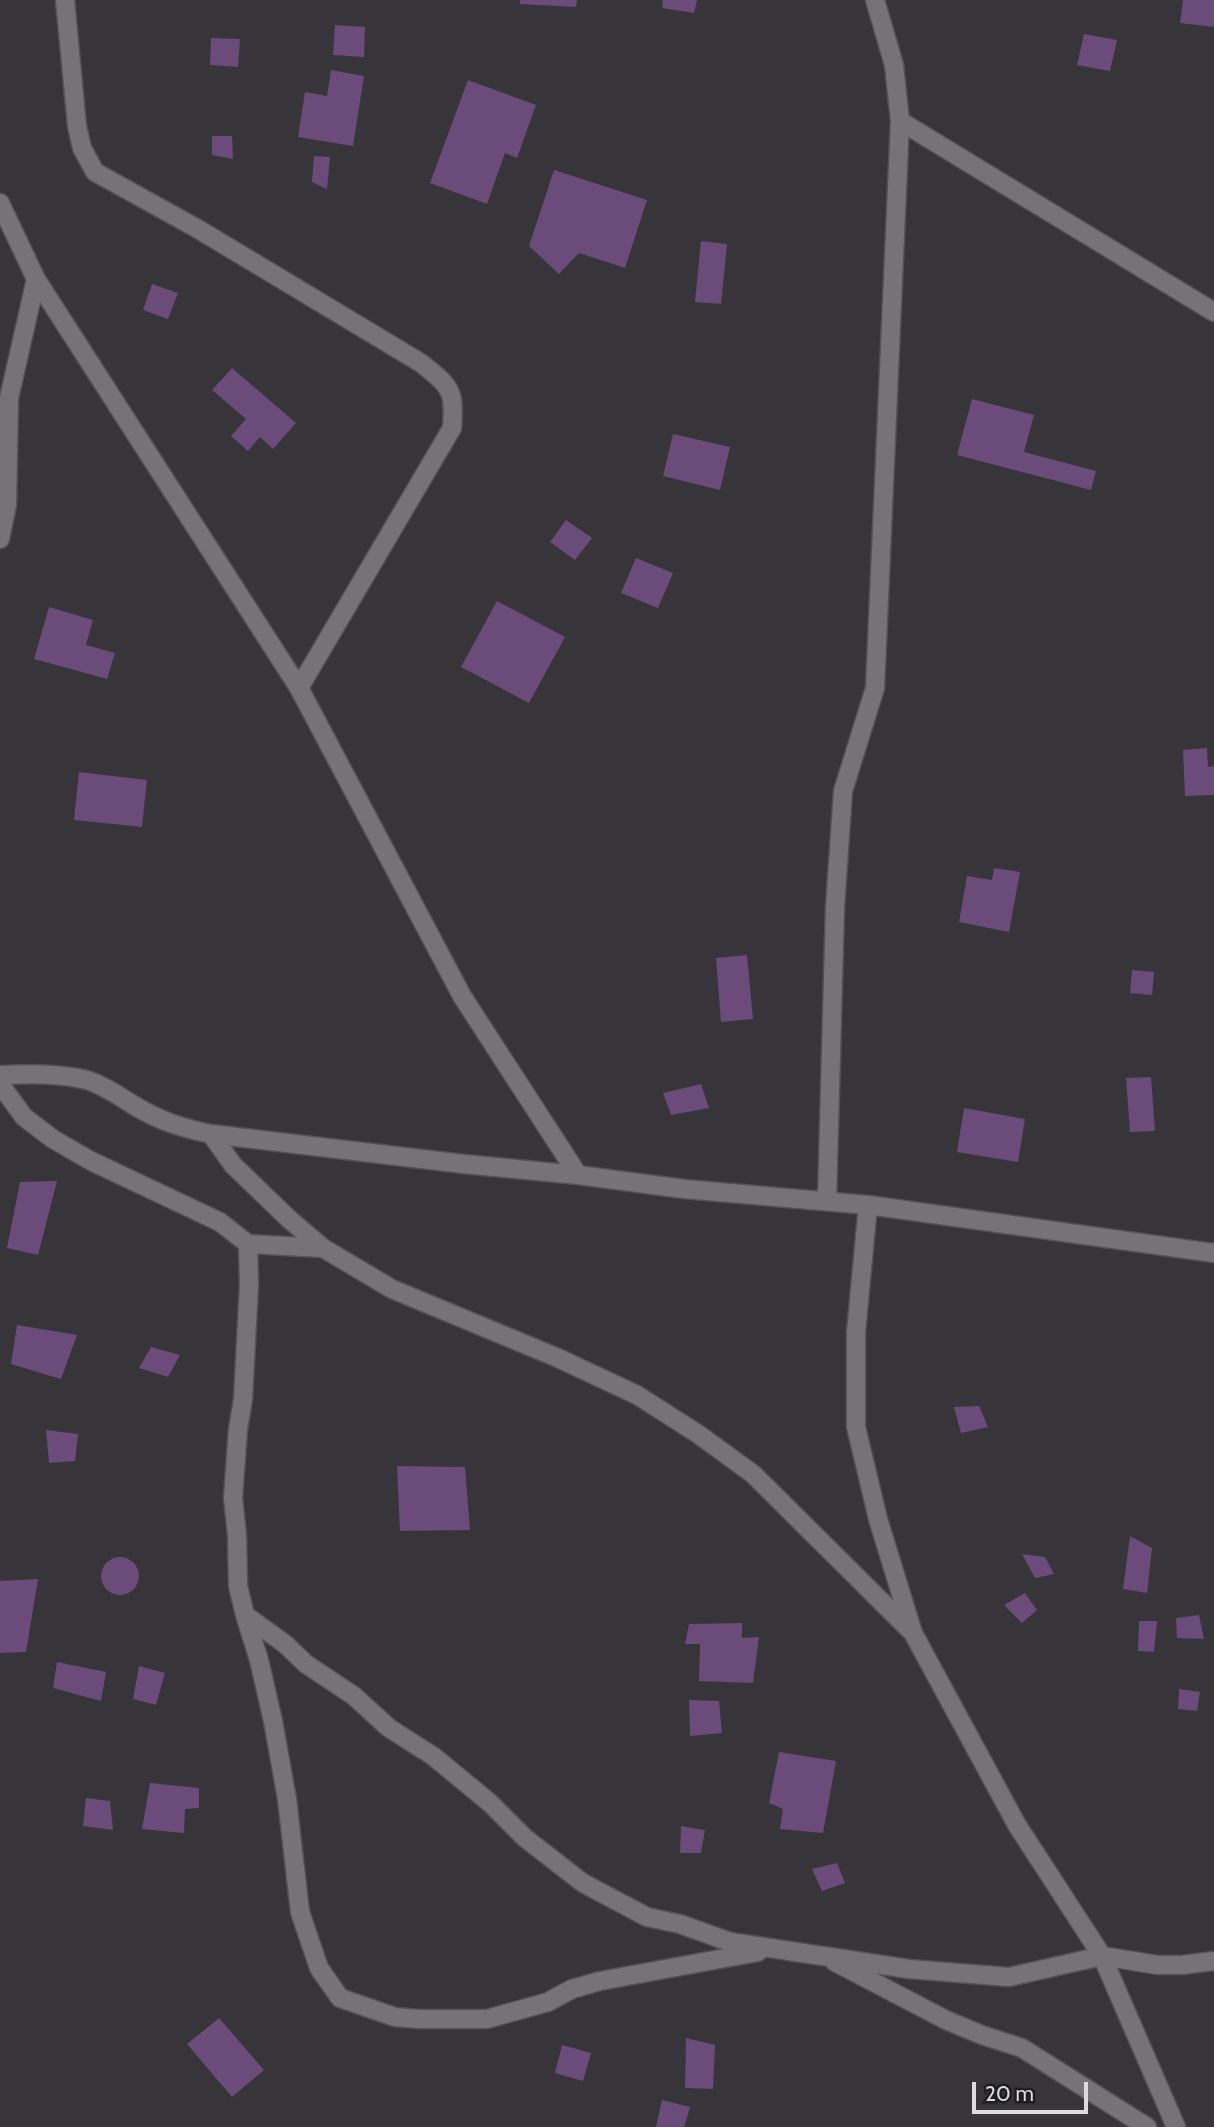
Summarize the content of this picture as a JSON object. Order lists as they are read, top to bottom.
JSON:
{
  "scale_bar": "20 m"
}
